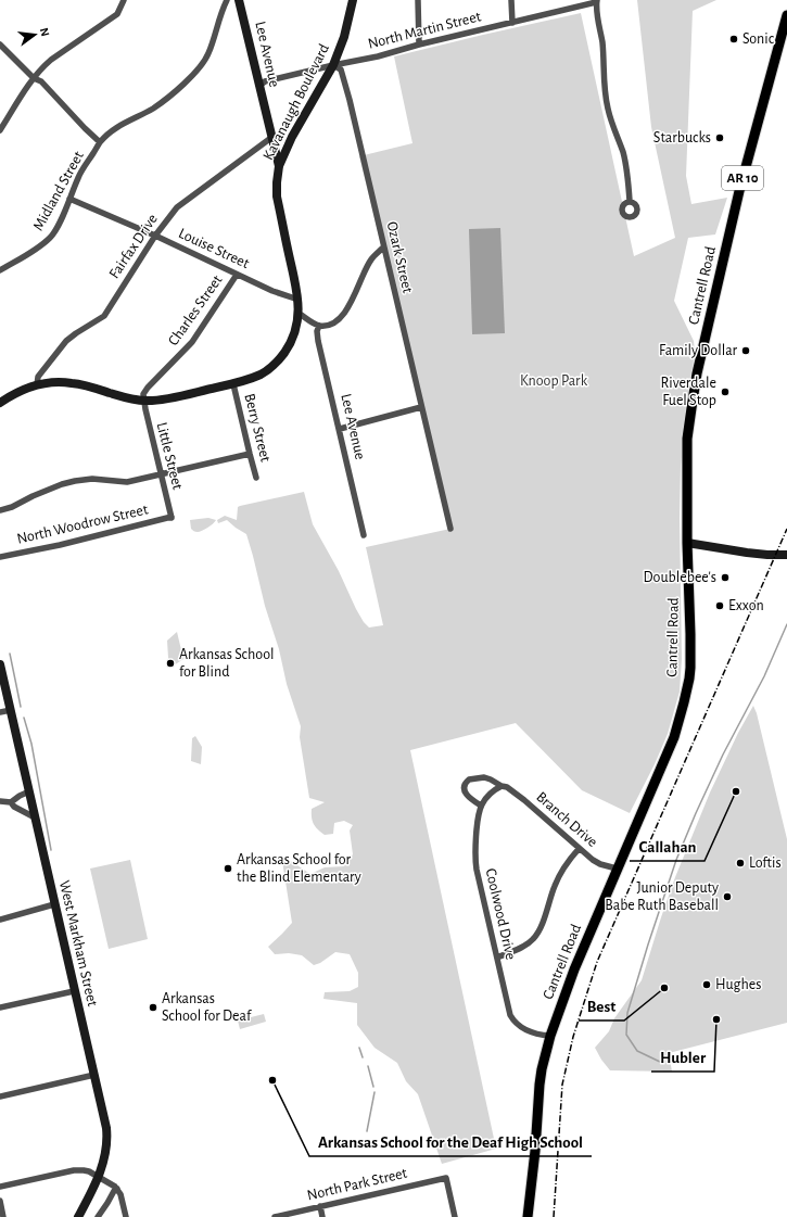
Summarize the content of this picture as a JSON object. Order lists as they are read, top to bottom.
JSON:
{
  "streets": {
    "main road": ["AR 10", "Cantrell Road"],
    "street": [
      "North Martin Street",
      "Lee Avenue",
      "Kavanaugh Boulevard",
      "Midland Street",
      "Fairfax Drive",
      "Louise Street",
      "Ozark Street",
      "Charles Street",
      "Berry Street",
      "Little Street",
      "North Woodrow Street",
      "Branch Drive",
      "Coolwood Drive",
      "West Markham Street",
      "North Park Street"
    ]
  },
  "crossings": [
    ["North Martin Street", "Lee Avenue"],
    ["North Martin Street", "Kavanaugh Boulevard"],
    ["North Martin Street", "Ozark Street"],
    ["Lee Avenue", "Kavanaugh Boulevard"],
    ["Lee Avenue", "Fairfax Drive"],
    ["Kavanaugh Boulevard", "Fairfax Drive"],
    ["Kavanaugh Boulevard", "Louise Street"],
    ["Kavanaugh Boulevard", "Ozark Street"],
    ["Kavanaugh Boulevard", "Charles Street"],
    ["Kavanaugh Boulevard", "Berry Street"],
    ["Kavanaugh Boulevard", "Little Street"],
    ["Midland Street", "Louise Street"],
    ["Fairfax Drive", "Louise Street"],
    ["Louise Street", "Charles Street"],
    ["Cantrell Road", "Branch Drive"],
    ["Cantrell Road", "Coolwood Drive"],
    ["Charles Street", "Little Street"],
    ["Berry Street", "North Woodrow Street"],
    ["Little Street", "North Woodrow Street"],
    ["Branch Drive", "Coolwood Drive"]
  ],
  "parks": ["Knoop Park"],
  "places": [
    "Sonic",
    "Starbucks",
    "Family Dollar",
    "Riverdale Fuel Stop",
    "Doublebee's",
    "Exxon",
    "Arkansas School for Blind",
    "Callahan",
    "Loftis",
    "Arkansas School for the Blind Elementary",
    "Junior Deputy Babe Ruth Baseball",
    "Hughes",
    "Best",
    "Arkansas School for Deaf",
    "Hubler",
    "Arkansas School for the Deaf High School"
  ],
  "north": "right"
}
